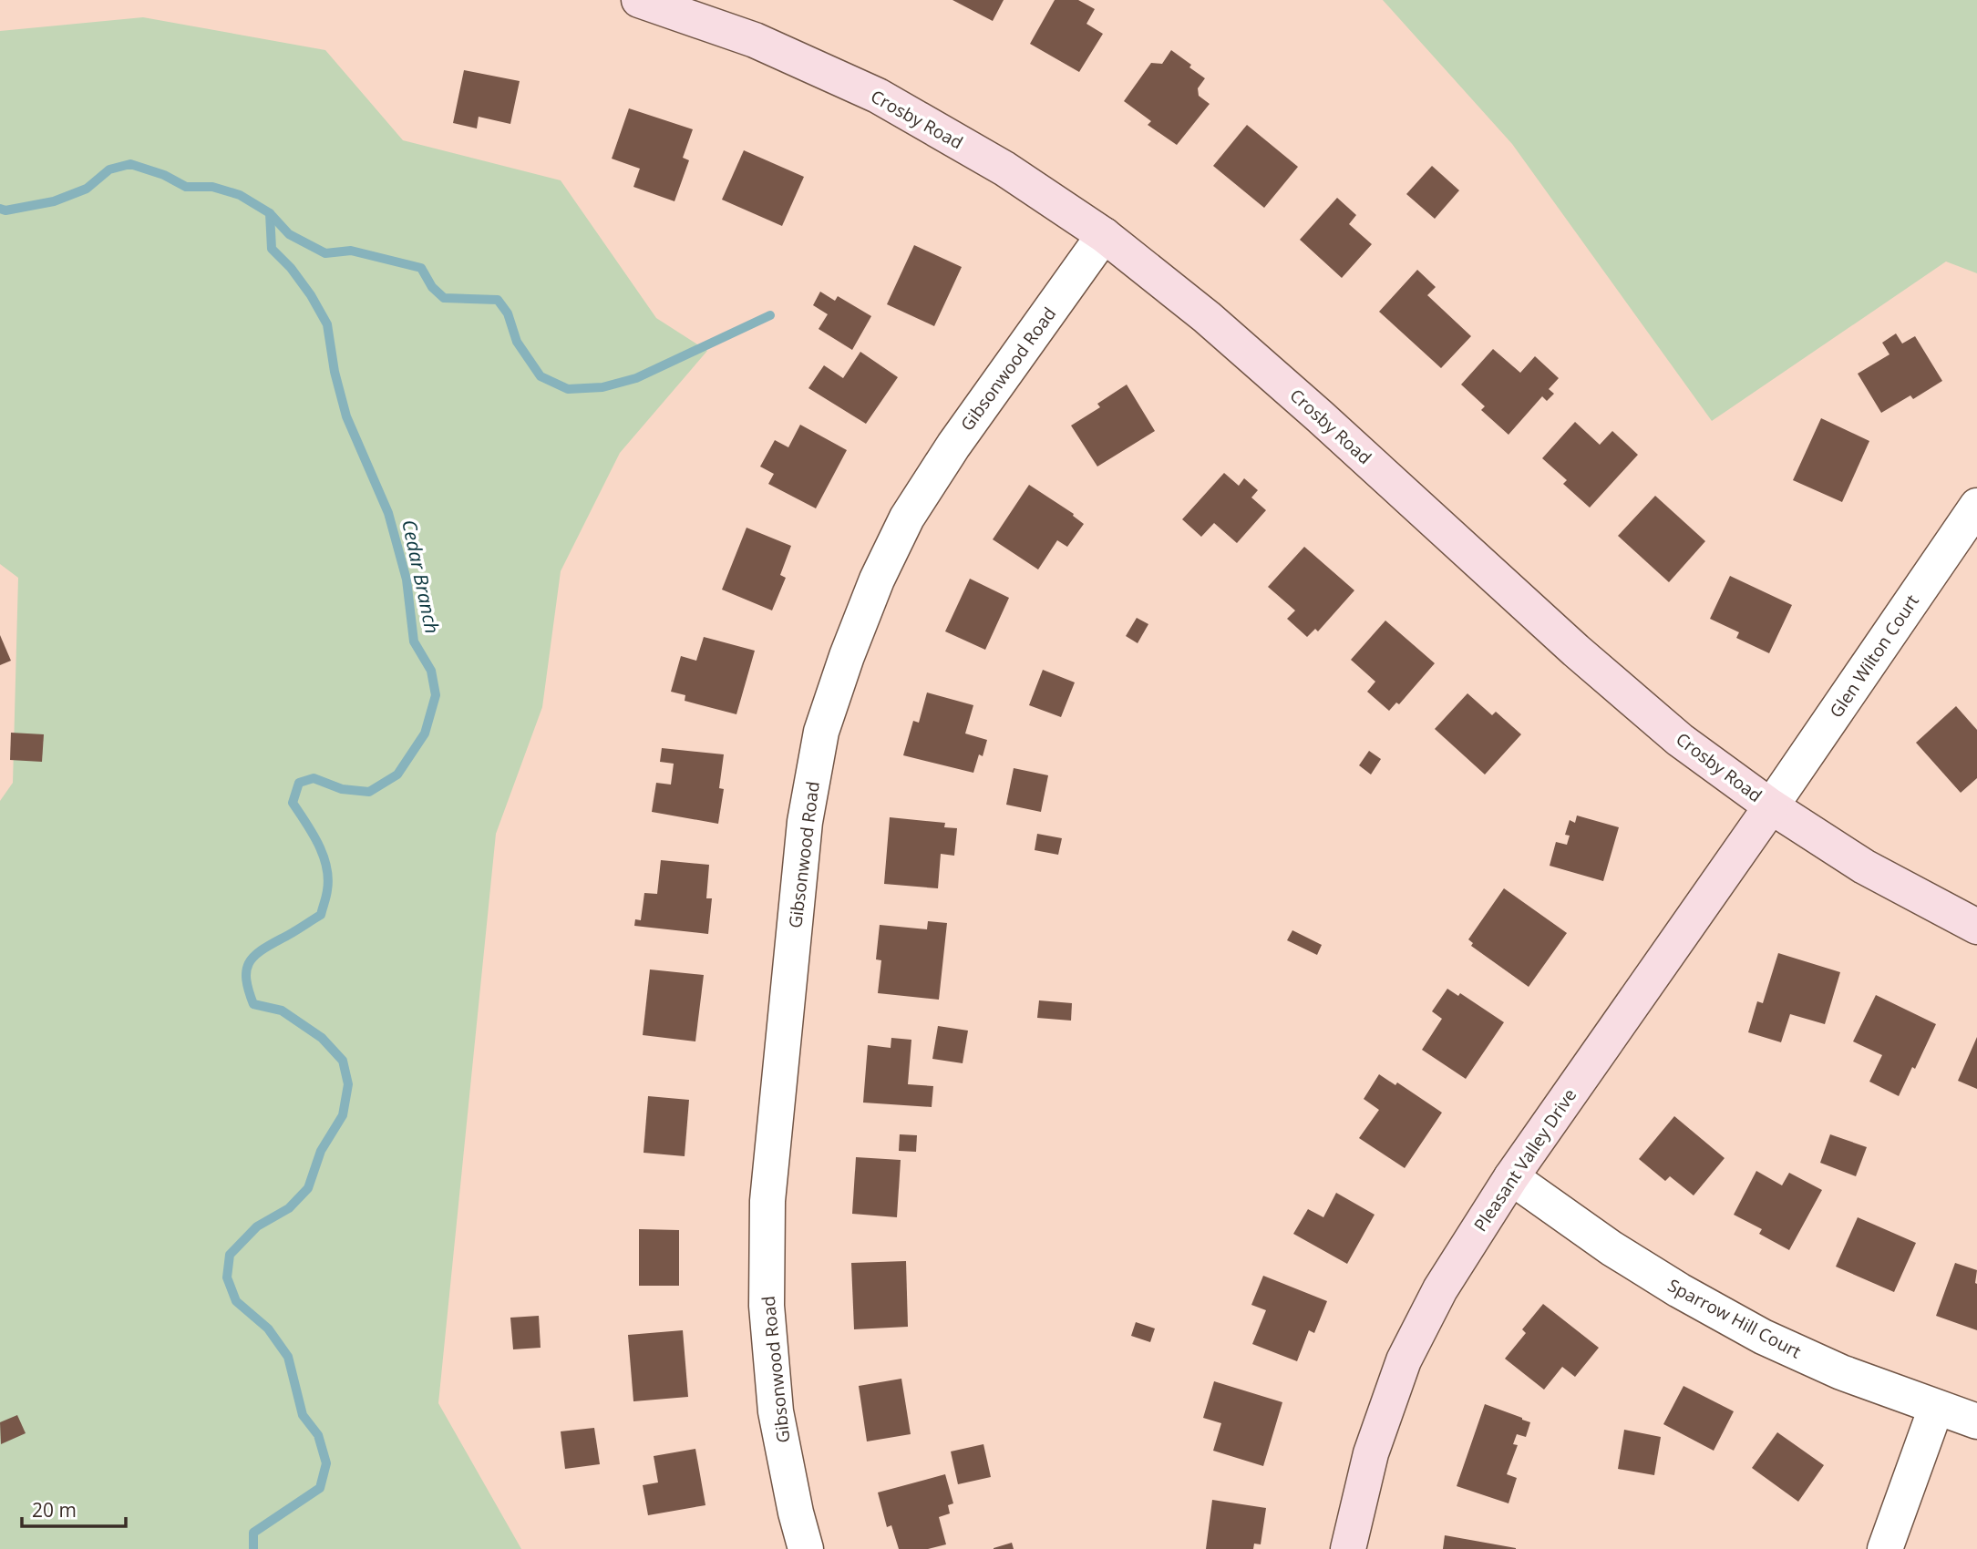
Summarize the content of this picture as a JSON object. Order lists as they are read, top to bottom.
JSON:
{
  "streets": {
    "street": [
      "Crosby Road",
      "Gibsonwood Road",
      "Glen Wilton Court",
      "Pleasant Valley Drive",
      "Sparrow Hill Court"
    ]
  },
  "crossings": [
    ["Crosby Road", "Gibsonwood Road"],
    ["Crosby Road", "Glen Wilton Court"],
    ["Crosby Road", "Pleasant Valley Drive"],
    ["Glen Wilton Court", "Pleasant Valley Drive"],
    ["Pleasant Valley Drive", "Sparrow Hill Court"]
  ],
  "water": ["Cedar Branch"],
  "scale_bar": "20 m"
}
